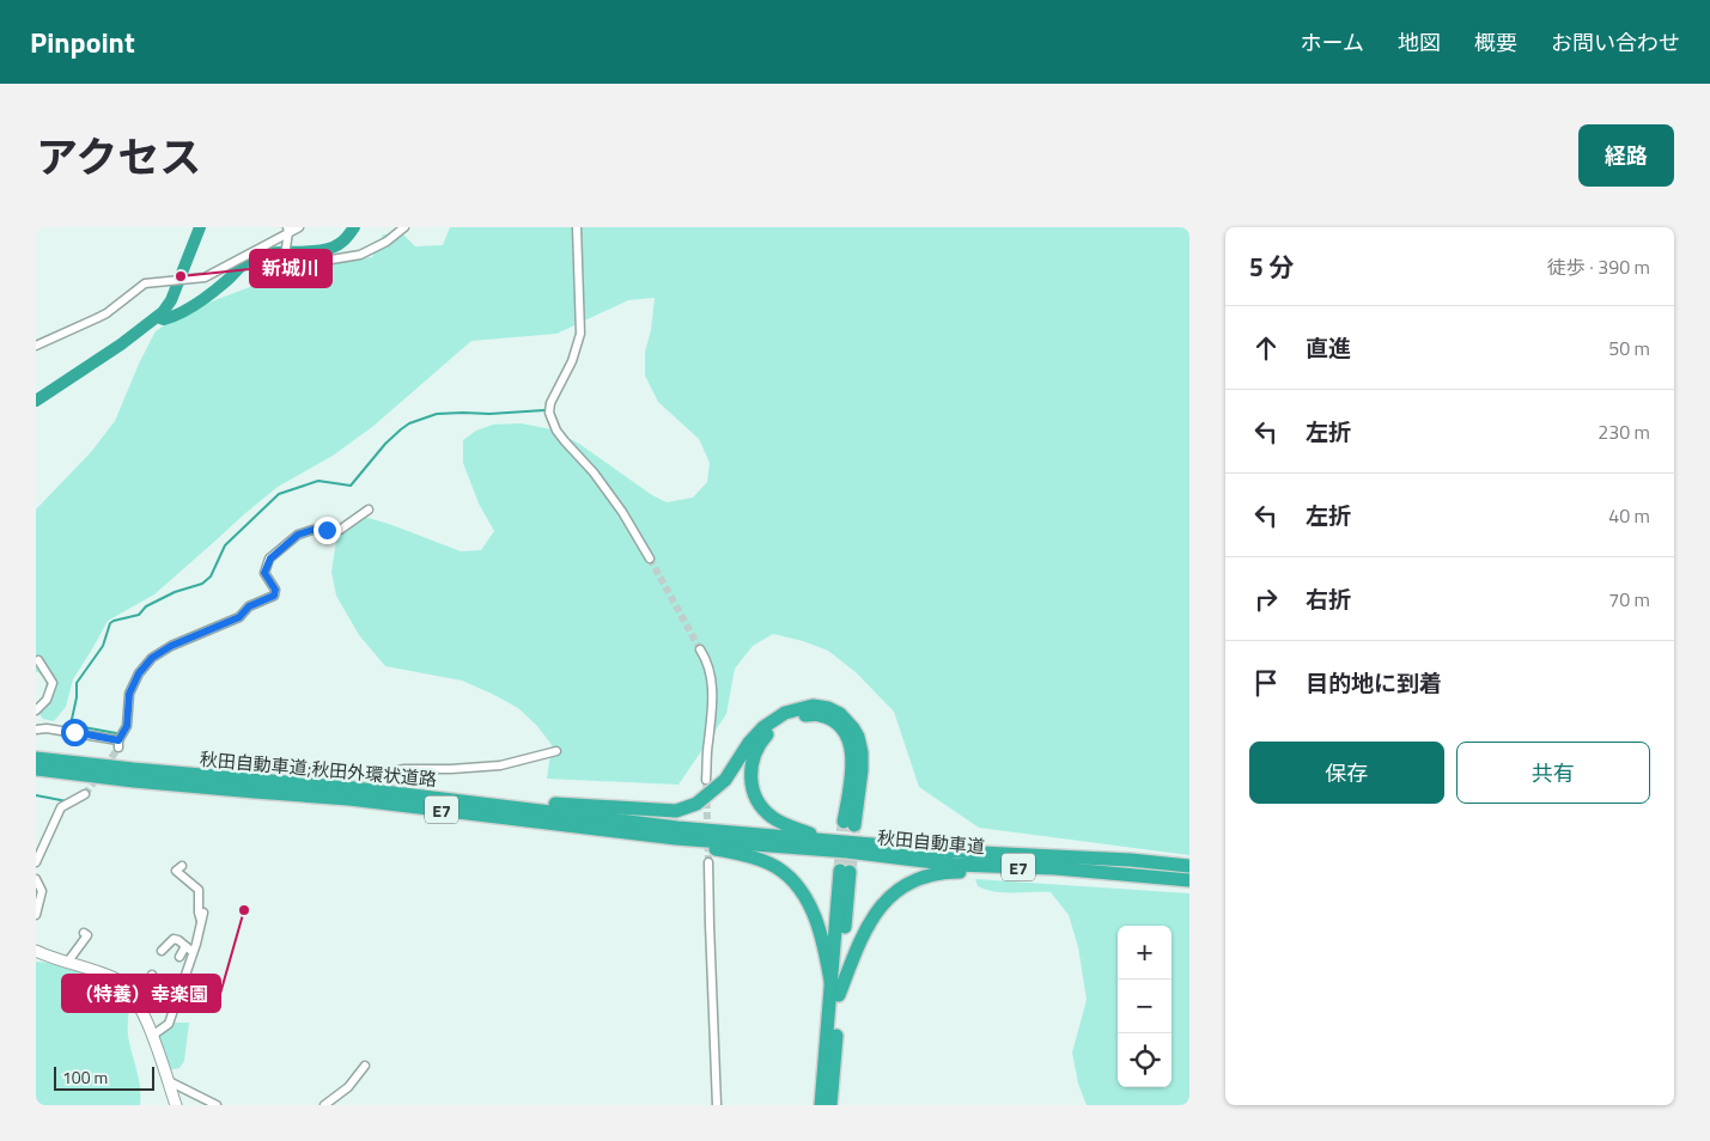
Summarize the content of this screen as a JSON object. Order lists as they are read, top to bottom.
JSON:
{
  "streets": {
    "highway": ["秋田自動車道;秋田外環状道路", "E7", "秋田自動車道"]
  },
  "crossings": [
    ["秋田自動車道;秋田外環状道路", "秋田自動車道"]
  ],
  "places": ["新城川", "（特養）幸楽園"],
  "scale_bar": "100 m",
  "page": {
    "header": "Pinpoint",
    "nav": [
      "ホーム",
      "地図",
      "概要",
      "お問い合わせ"
    ],
    "title": "アクセス",
    "buttons": [
      "経路",
      ["保存", "共有"]
    ],
    "heading": ["5 分", "徒歩 · 390 m"],
    "list": [
      ["直進", "50 m"],
      ["左折", "230 m"],
      ["左折", "40 m"],
      ["右折", "70 m"],
      "目的地に到着"
    ],
    "map_buttons": ["+", "−"],
    "scale": "100 m"
  }
}
